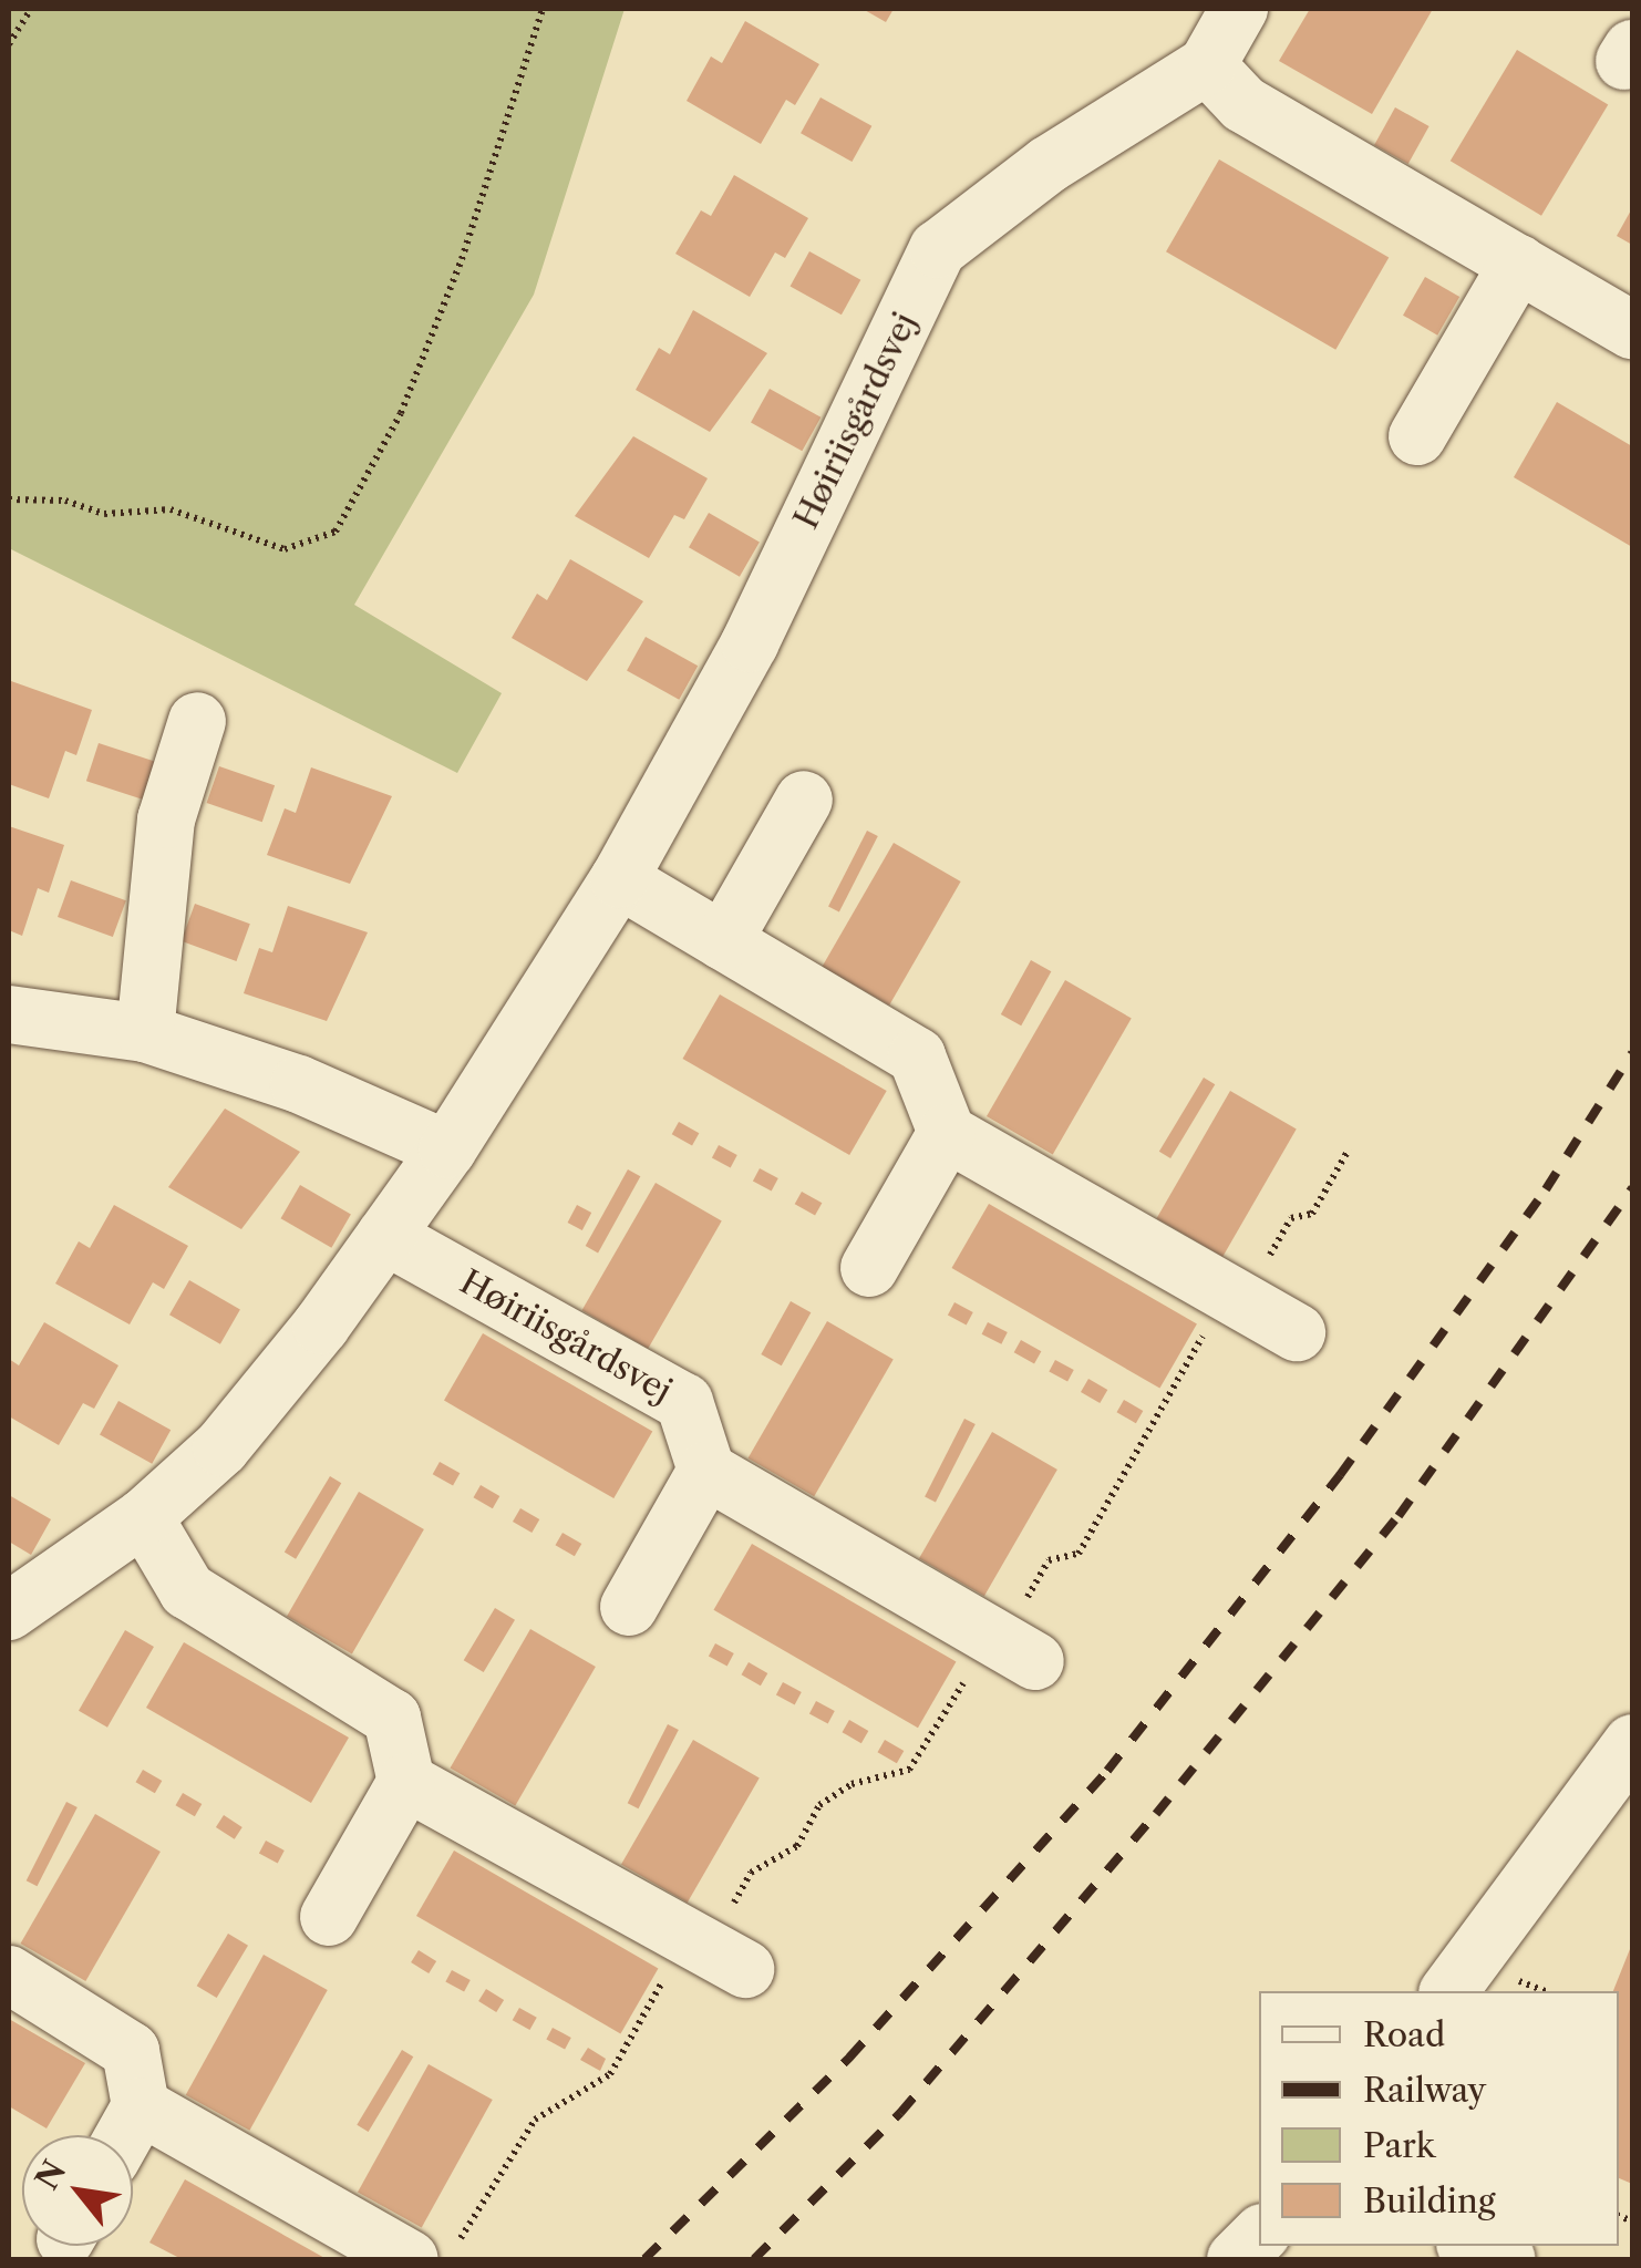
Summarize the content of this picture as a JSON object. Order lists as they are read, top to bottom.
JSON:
{
  "streets": {
    "street": ["Høiriisgårdsvej"]
  },
  "legend": [
    "Road",
    "Railway",
    "Park",
    "Building"
  ],
  "north": "top left"
}
